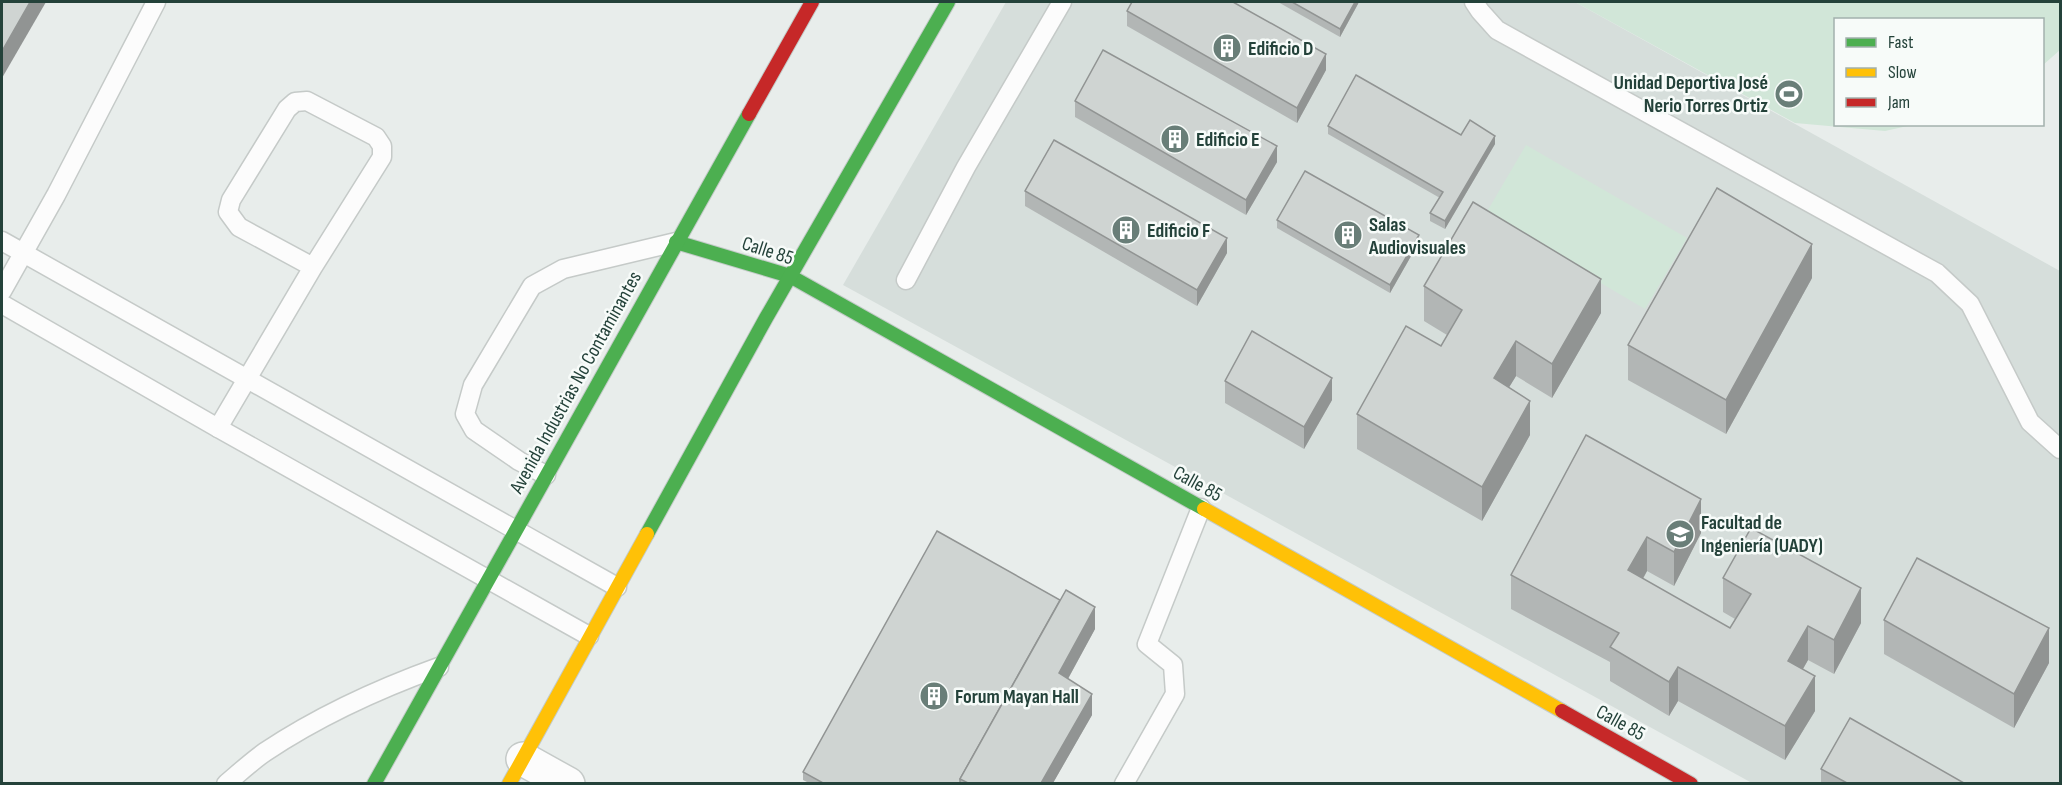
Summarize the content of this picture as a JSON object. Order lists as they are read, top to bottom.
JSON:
{
  "streets": {
    "main road": ["Calle 85", "Avenida Industrias No Contaminantes"]
  },
  "crossings": [
    ["Calle 85", "Avenida Industrias No Contaminantes"]
  ],
  "places": {
    "building": [
      "Edificio D",
      "Edificio E",
      "Edificio F",
      "Salas Audiovisuales",
      "Forum Mayan Hall"
    ],
    "sports": ["Unidad Deportiva José Nerio Torres Ortiz"],
    "school or university": ["Facultad de Ingeniería (UADY)"]
  },
  "legend": ["Fast", "Slow", "Jam"]
}
